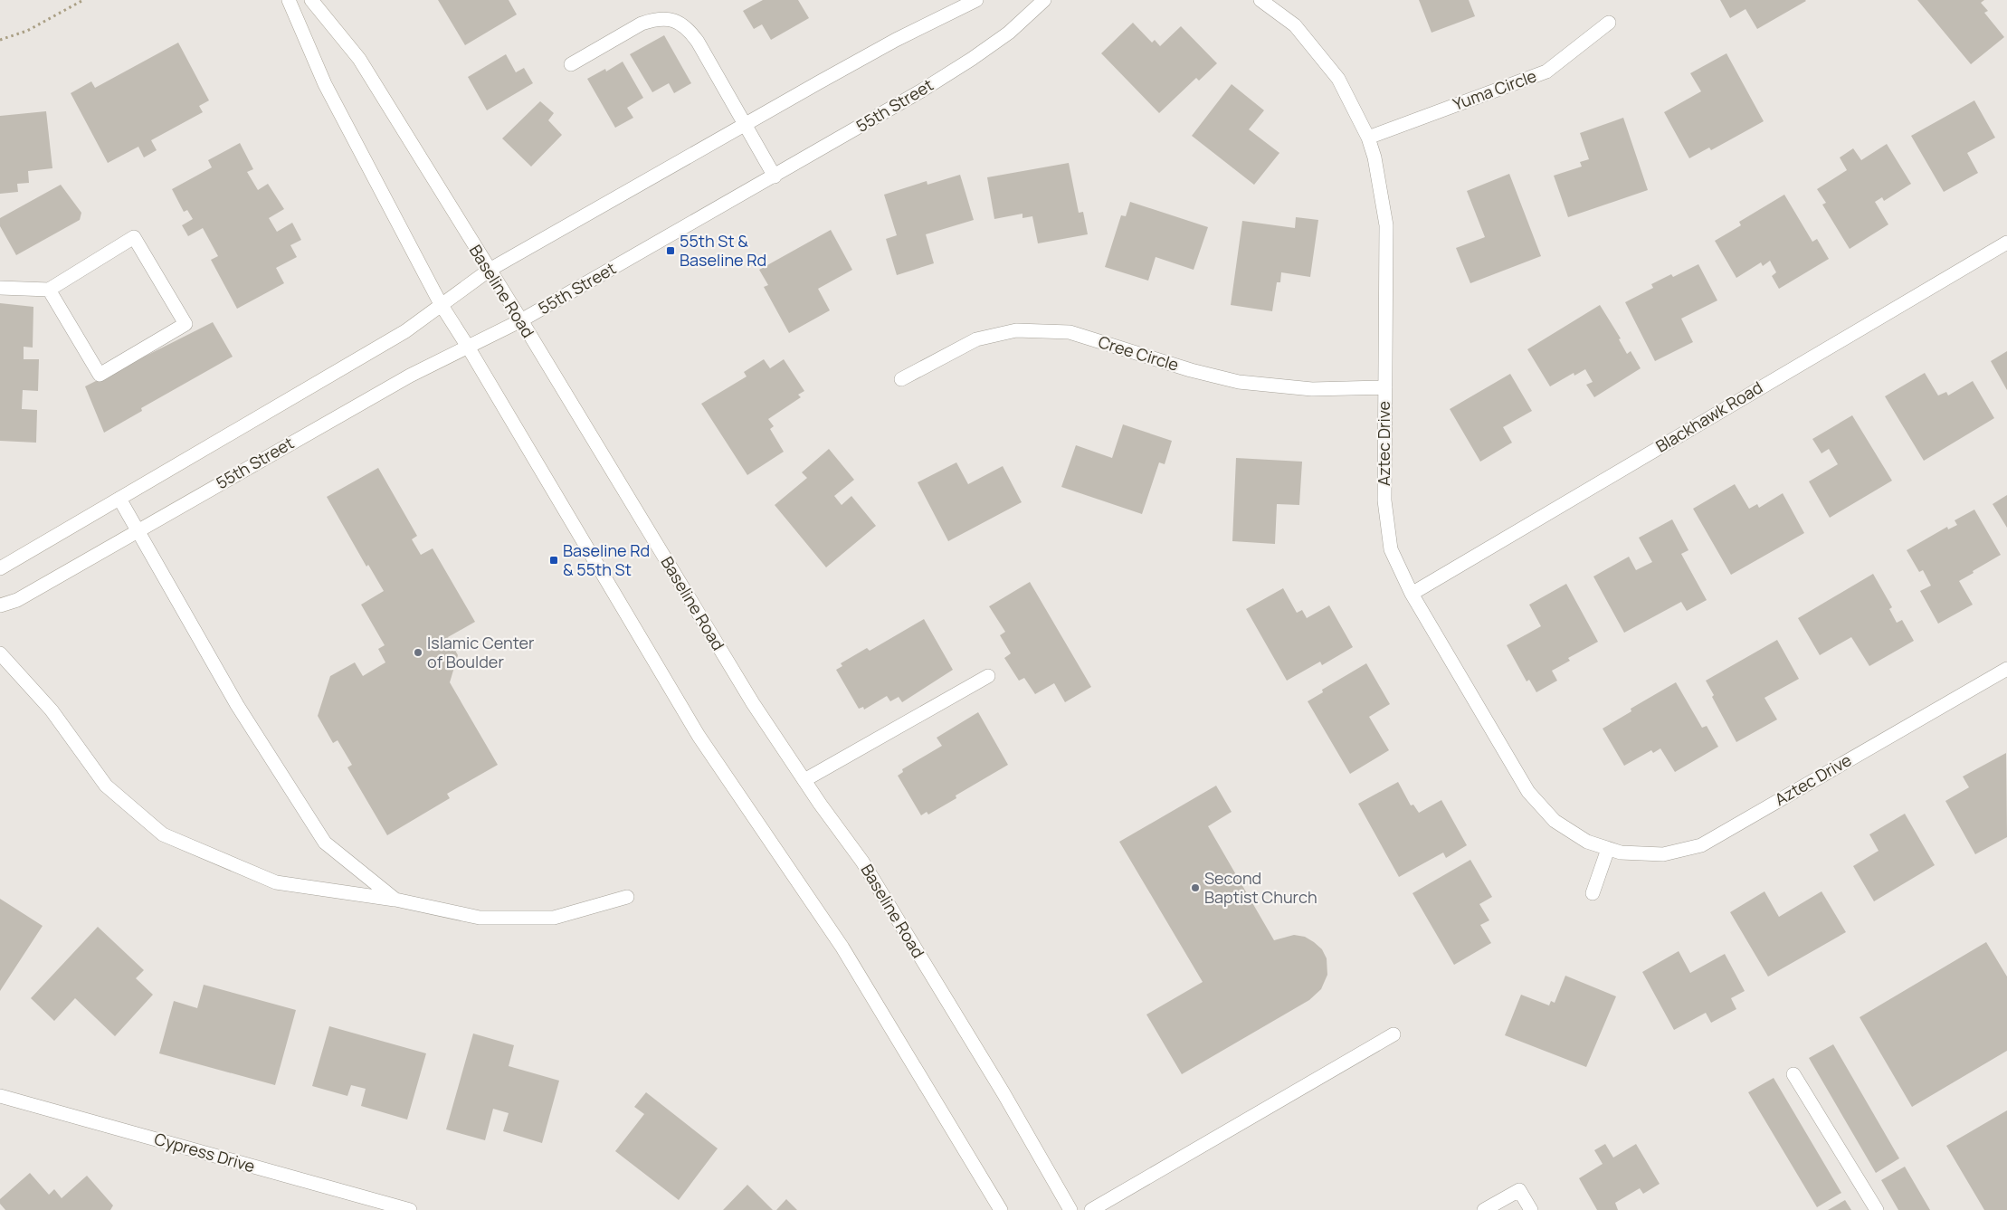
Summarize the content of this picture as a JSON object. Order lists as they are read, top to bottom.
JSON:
{
  "streets": {
    "street": [
      "Yuma Circle",
      "55th Street",
      "Baseline Road",
      "Cree Circle",
      "Blackhawk Road",
      "Aztec Drive",
      "Cypress Drive"
    ]
  },
  "crossings": [
    ["Yuma Circle", "Aztec Drive"],
    ["55th Street", "Baseline Road"],
    ["Cree Circle", "Aztec Drive"],
    ["Blackhawk Road", "Aztec Drive"]
  ],
  "places": {
    "transit": ["55th St & Baseline Rd", "Baseline Rd & 55th St"],
    "other": ["Islamic Center of Boulder", "Second Baptist Church"]
  }
}
